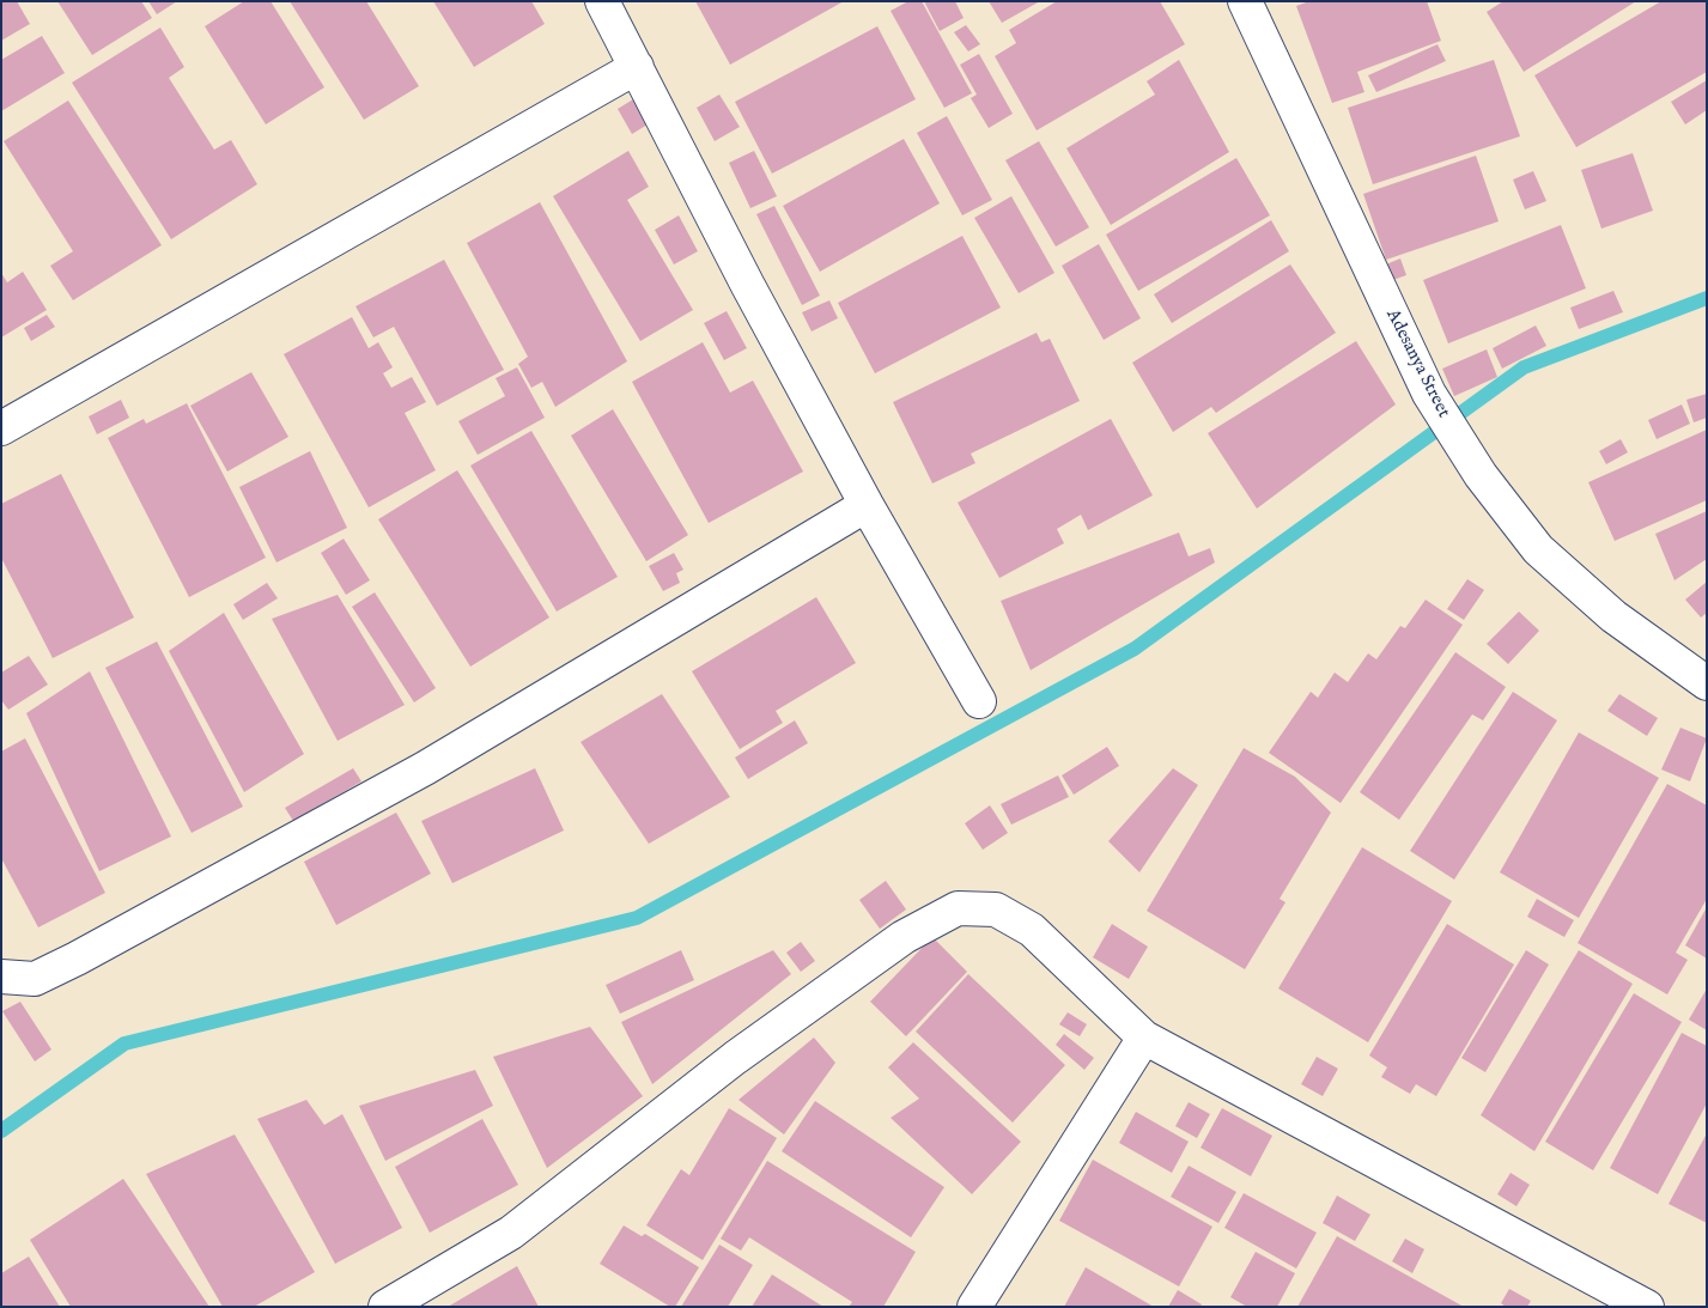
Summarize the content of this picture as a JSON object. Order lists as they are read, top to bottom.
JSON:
{
  "streets": {
    "street": ["Adesanya Street"]
  }
}
